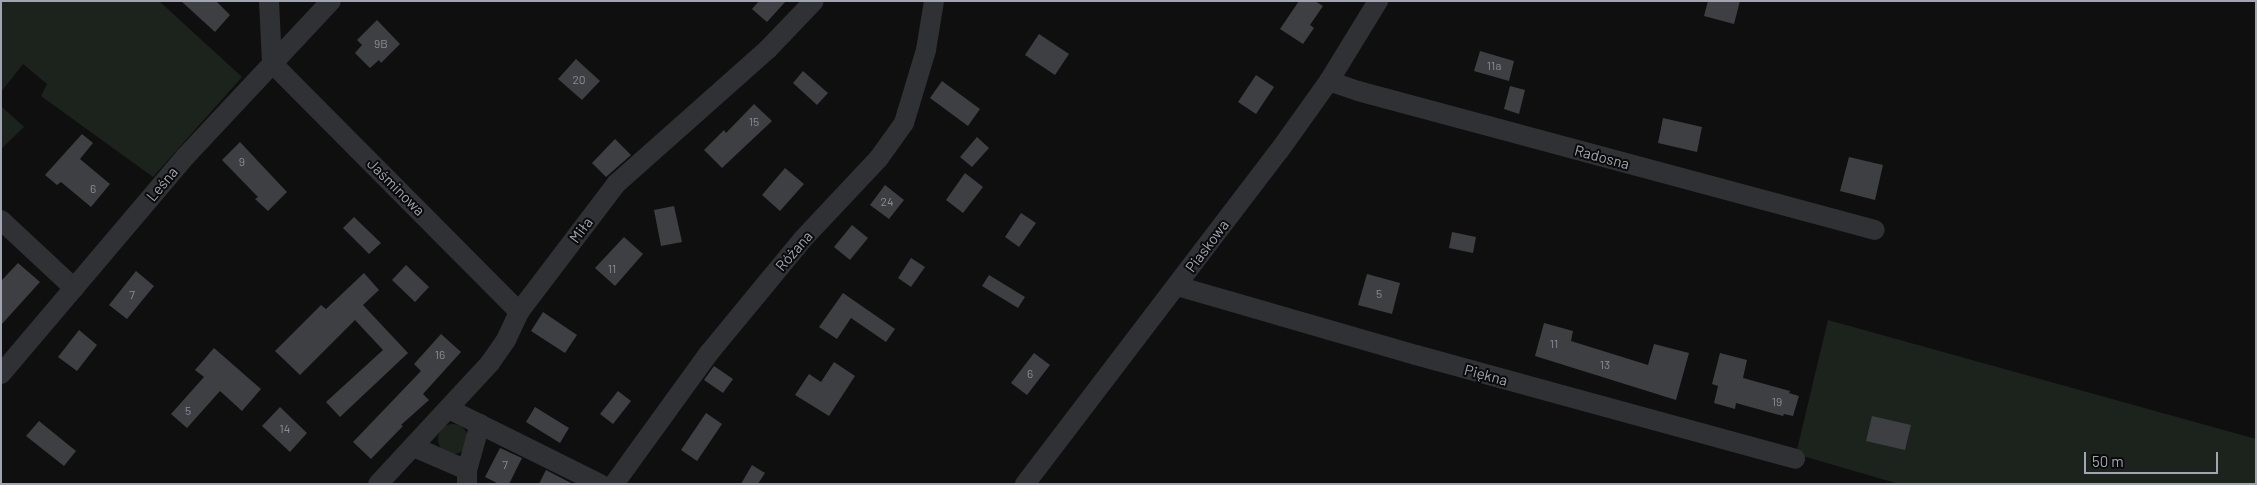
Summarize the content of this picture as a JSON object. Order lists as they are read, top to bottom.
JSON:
{
  "streets": {
    "street": [
      "Radosna",
      "Leśna",
      "Jaśminowa",
      "Miła",
      "Piaskowa",
      "Różana",
      "Piękna"
    ]
  },
  "crossings": [
    ["Radosna", "Piaskowa"],
    ["Leśna", "Jaśminowa"],
    ["Jaśminowa", "Miła"],
    ["Piaskowa", "Piękna"]
  ],
  "house_numbers": [
    "9B",
    "11a",
    "20",
    "15",
    "9",
    "6",
    "24",
    "11",
    "5",
    "7",
    "11",
    "16",
    "13",
    "6",
    "19",
    "5",
    "14",
    "7"
  ],
  "scale_bar": "50 m"
}
